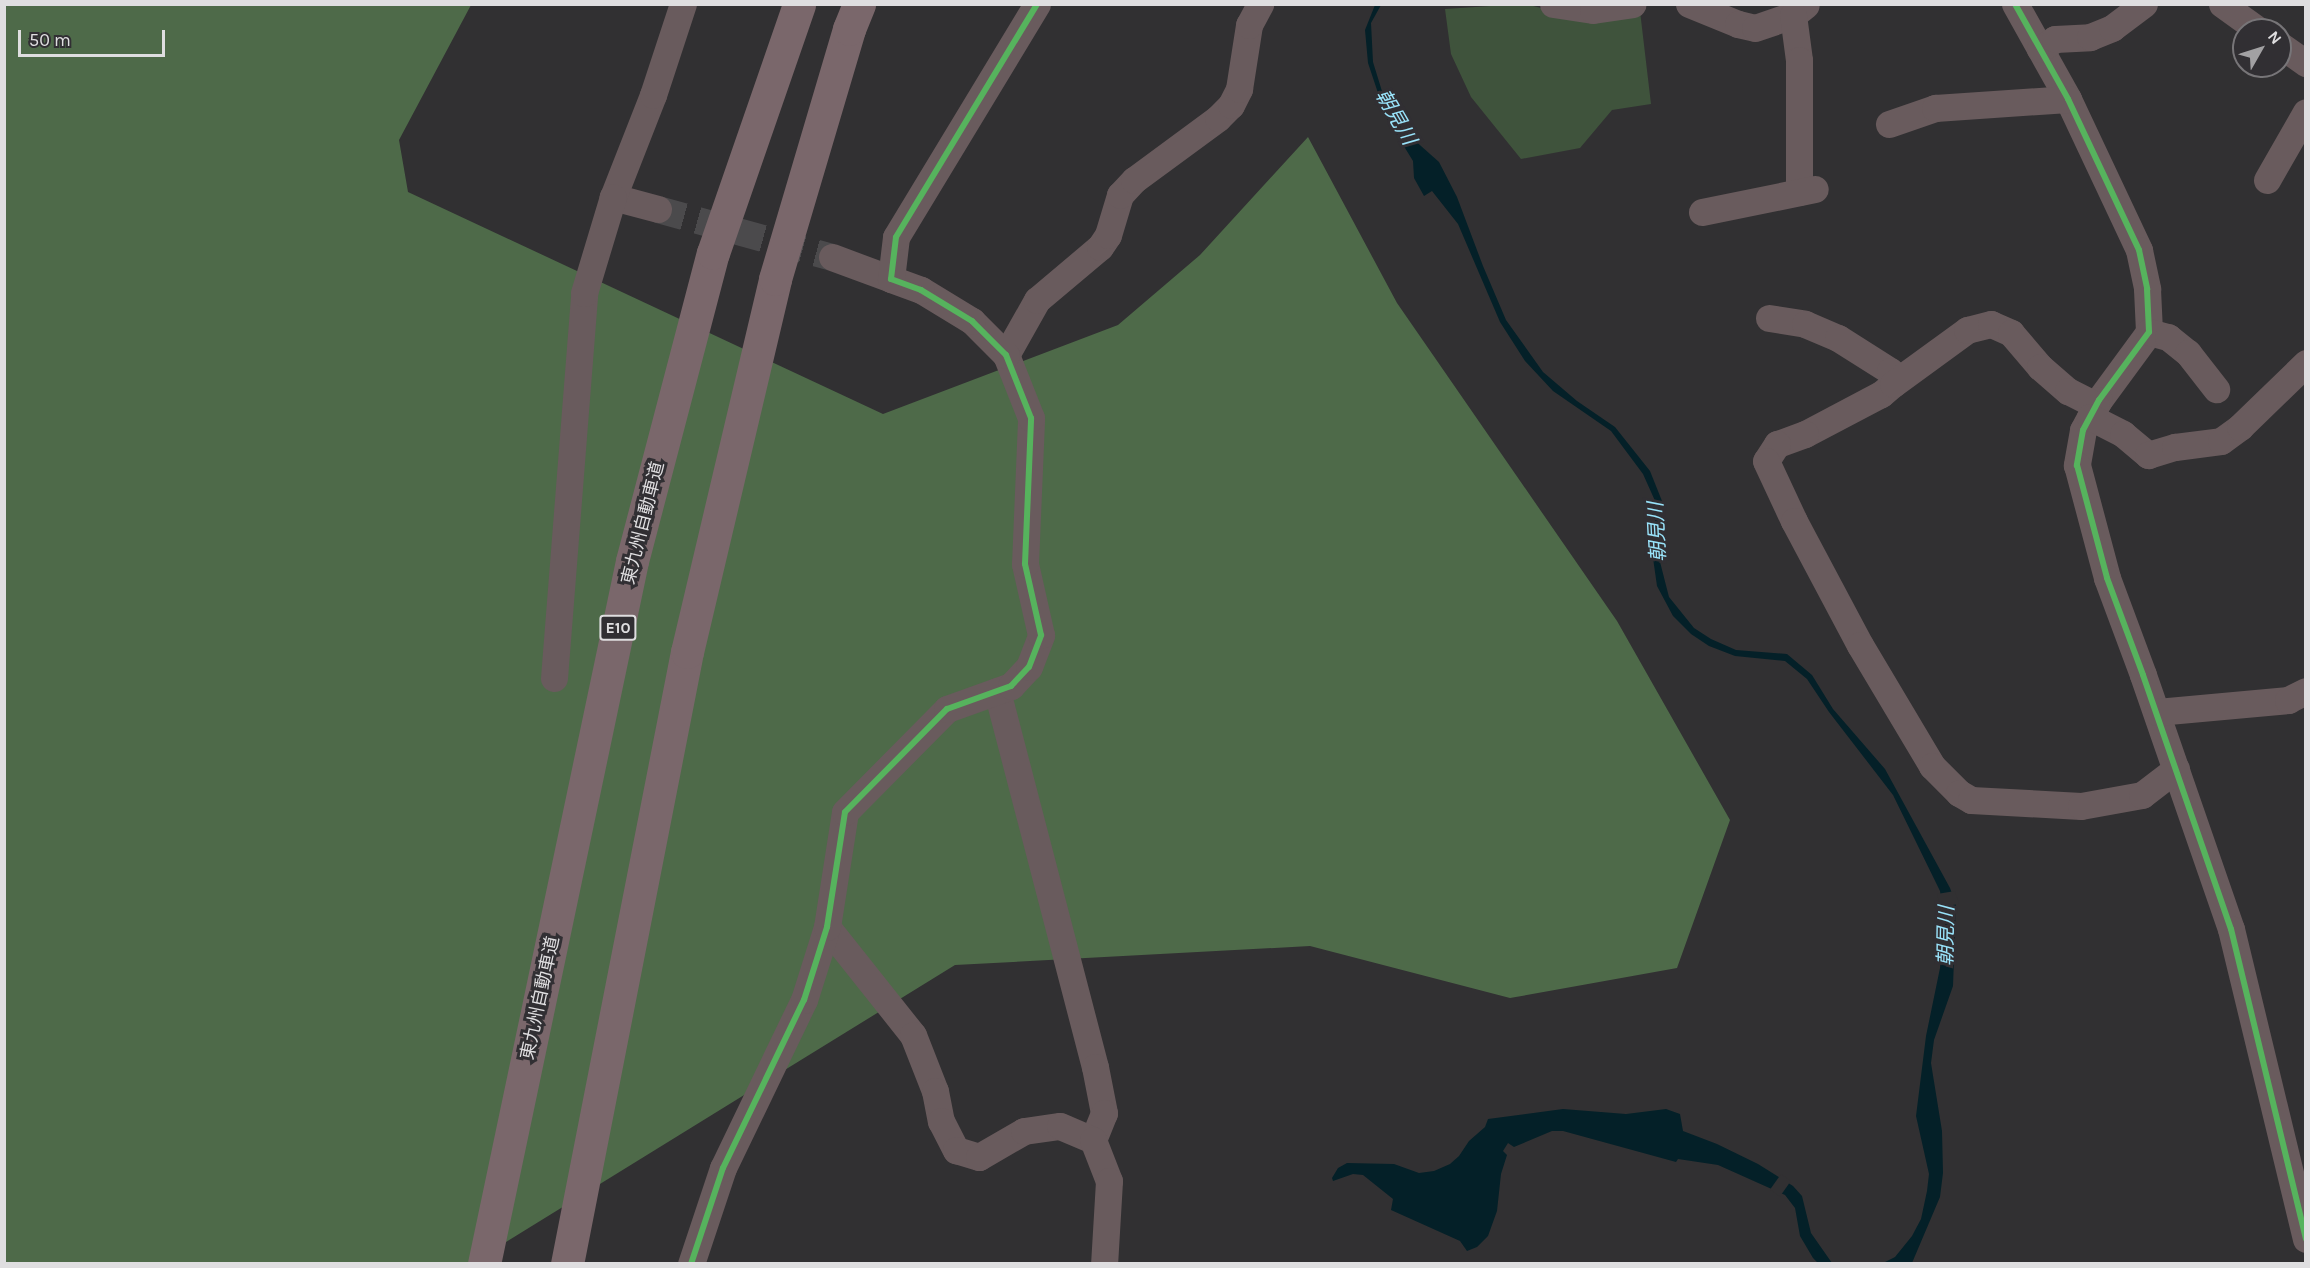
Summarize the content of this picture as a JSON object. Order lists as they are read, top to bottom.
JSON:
{
  "streets": {
    "highway": ["東九州自動車道", "E10"]
  },
  "water": ["朝見川"],
  "scale_bar": "50 m",
  "north": "top right"
}
